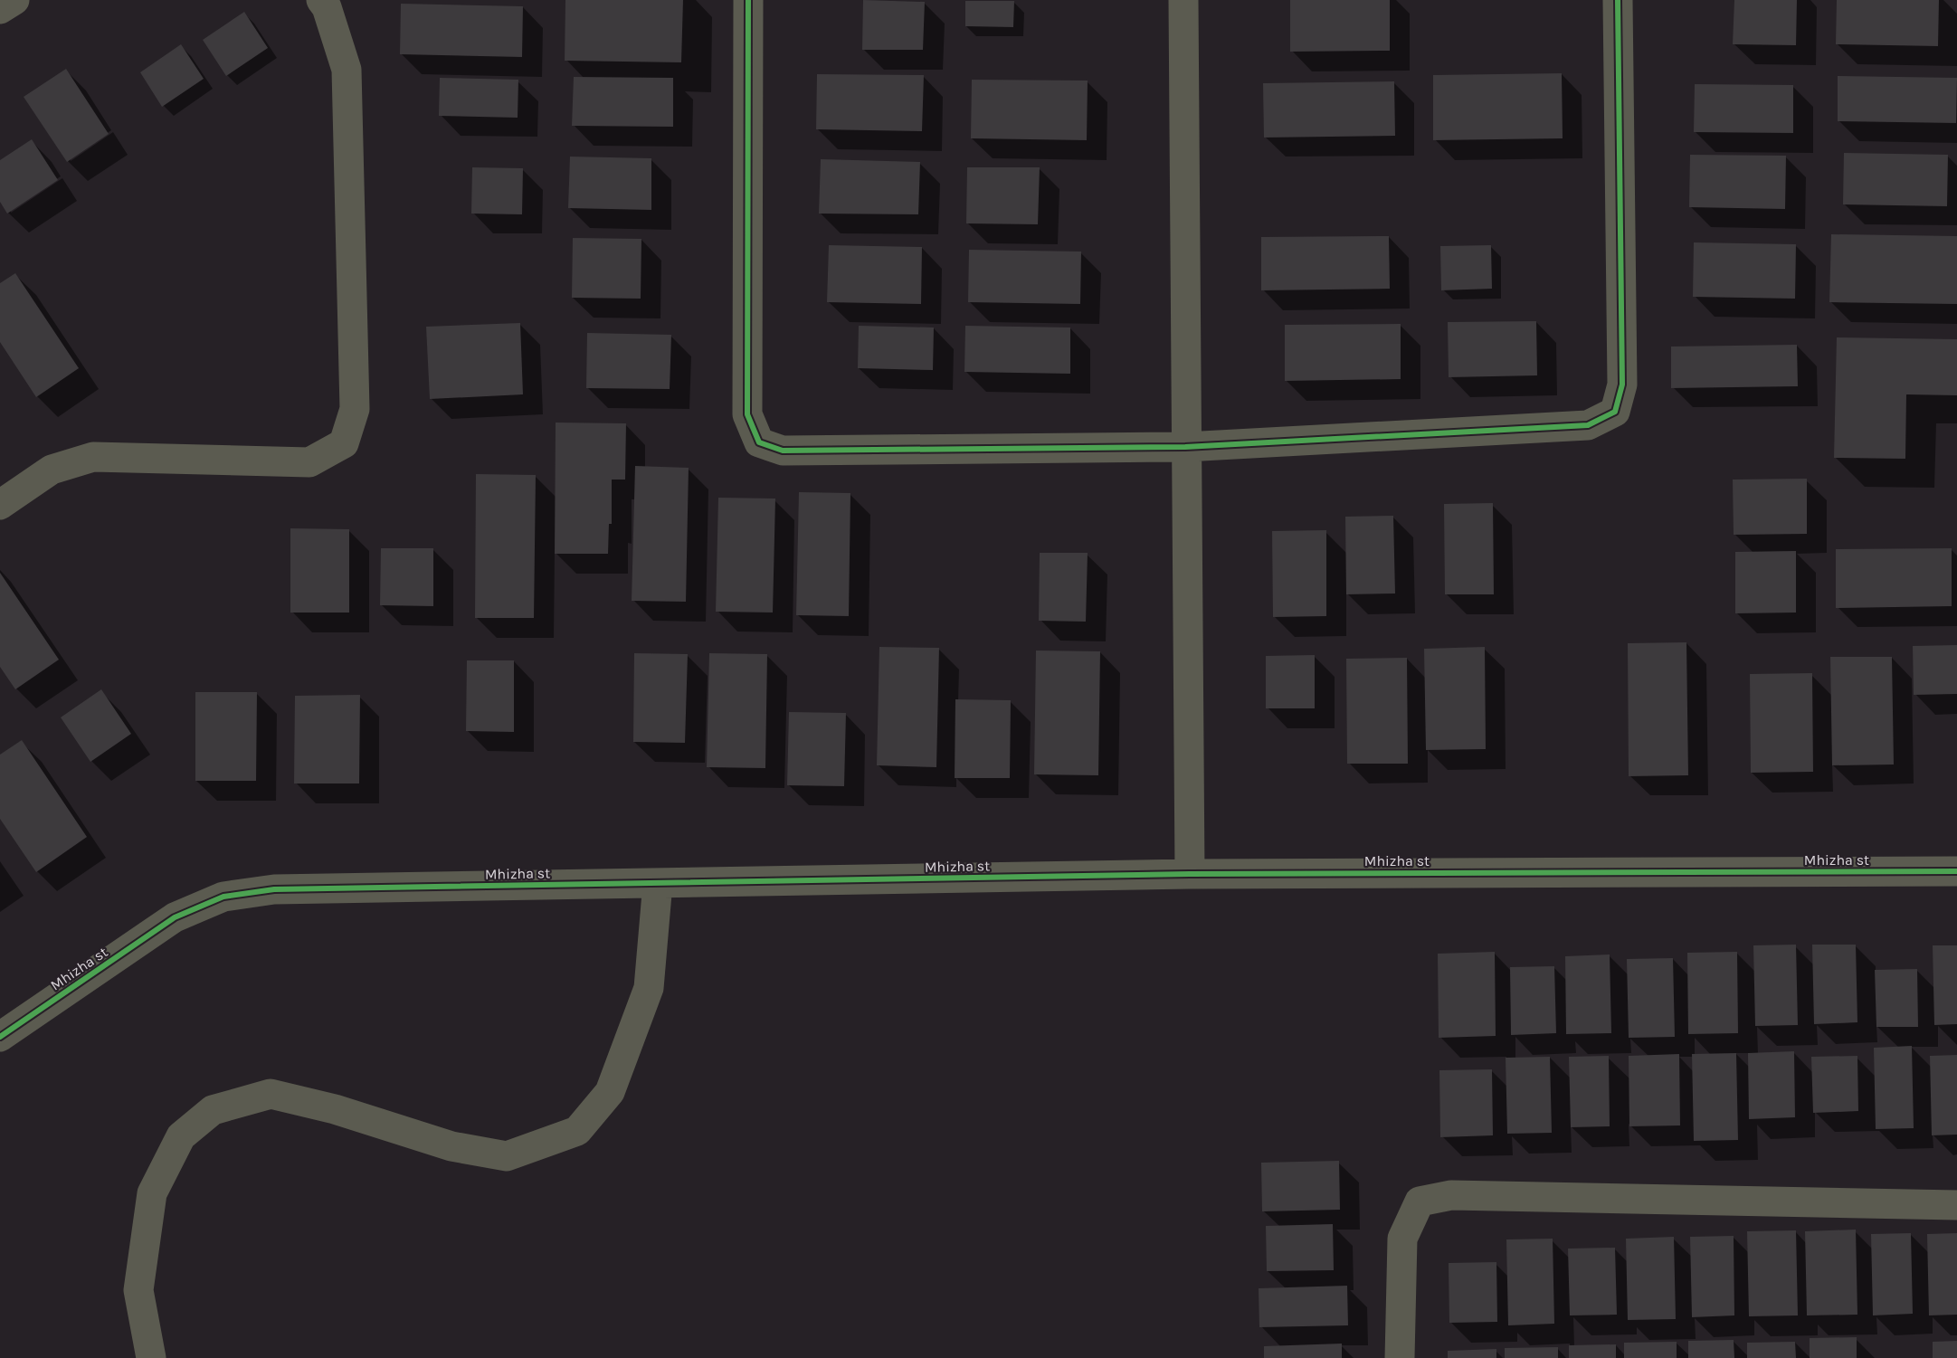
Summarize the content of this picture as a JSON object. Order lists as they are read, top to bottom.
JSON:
{
  "streets": {
    "street": ["Mhizha st"]
  }
}
